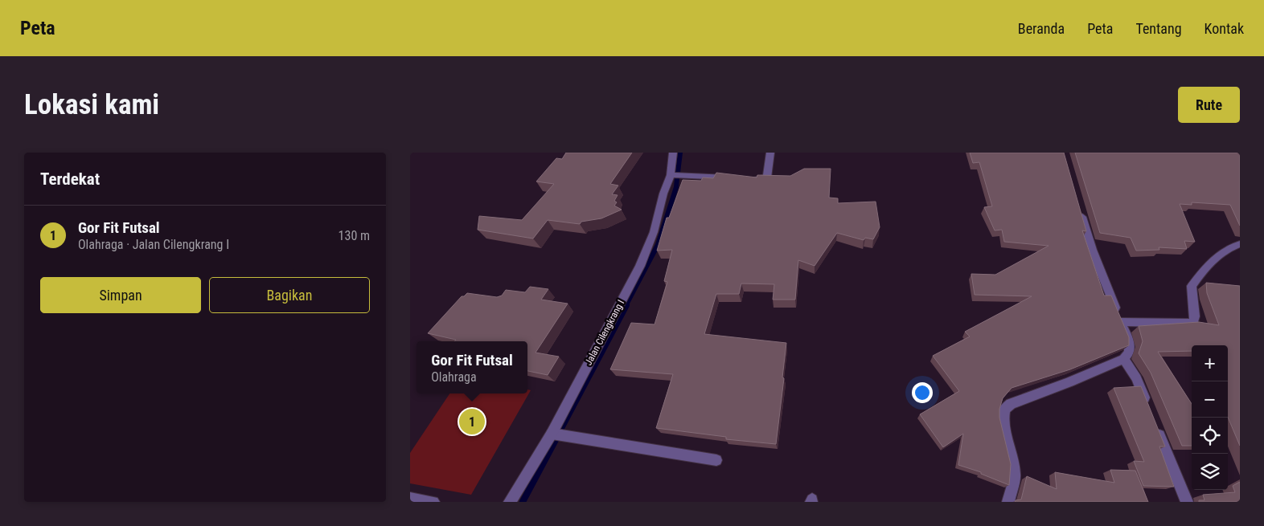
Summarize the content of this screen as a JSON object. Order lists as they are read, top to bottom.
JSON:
{
  "streets": {
    "street": ["Jalan Cilengkrang I"]
  },
  "page": {
    "header": "Peta",
    "nav": [
      "Beranda",
      "Peta",
      "Tentang",
      "Kontak"
    ],
    "buttons": [
      "Rute",
      ["Simpan", "Bagikan"]
    ],
    "title": "Lokasi kami",
    "heading": "Terdekat",
    "list": [
      {
        "mark": "1",
        "name": "Gor Fit Futsal",
        "note": "Olahraga · Jalan Cilengkrang I",
        "value": "130 m"
      }
    ],
    "popup": ["Gor Fit Futsal", "Olahraga"],
    "map_buttons": ["+", "−"],
    "pins": "1"
  }
}
